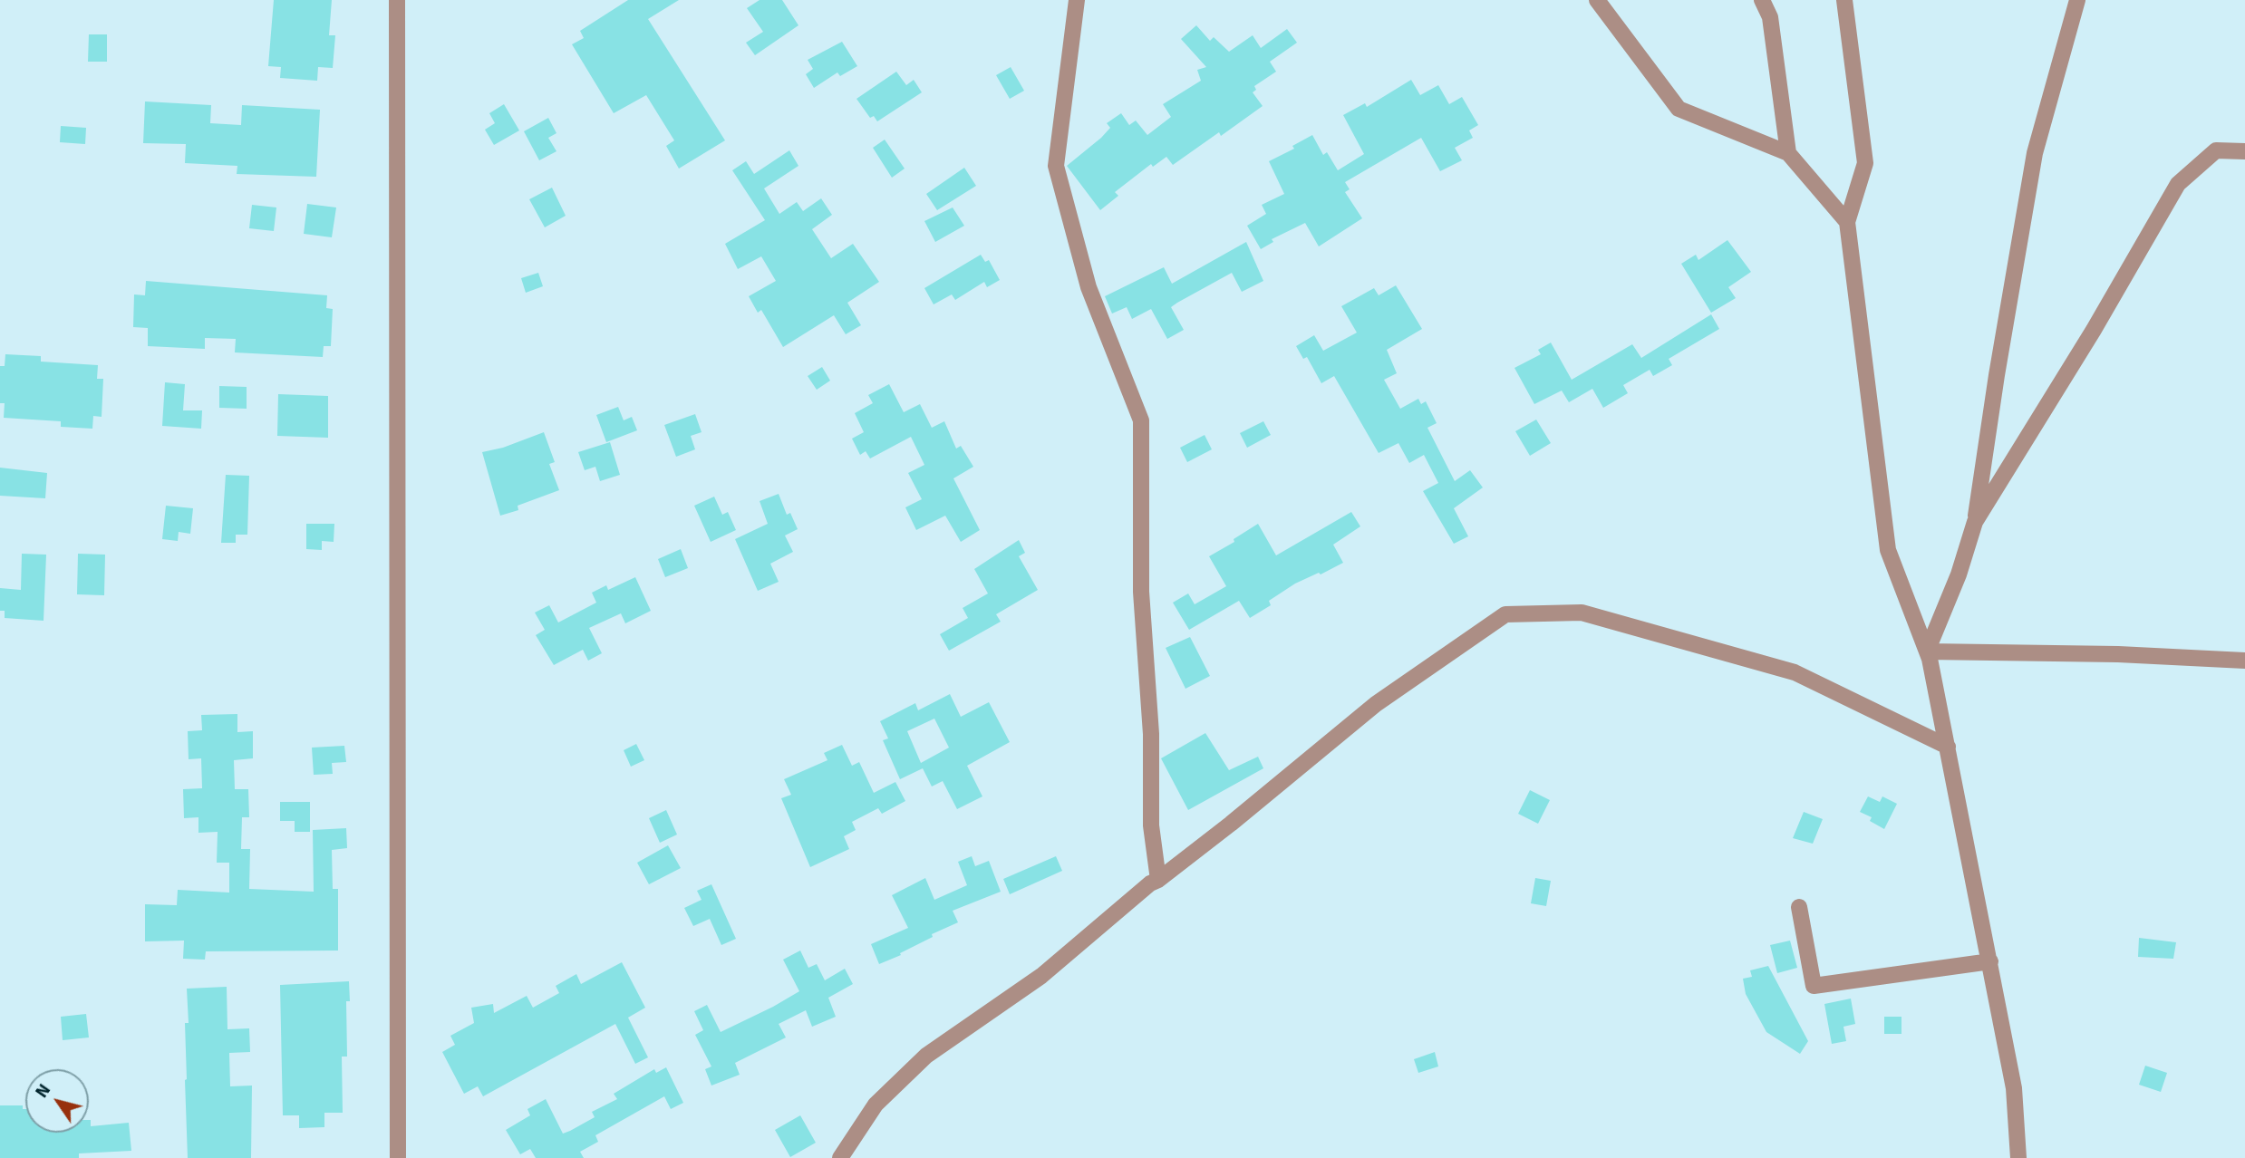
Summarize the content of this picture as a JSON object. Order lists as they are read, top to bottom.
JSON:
{
  "north": "top left"
}
